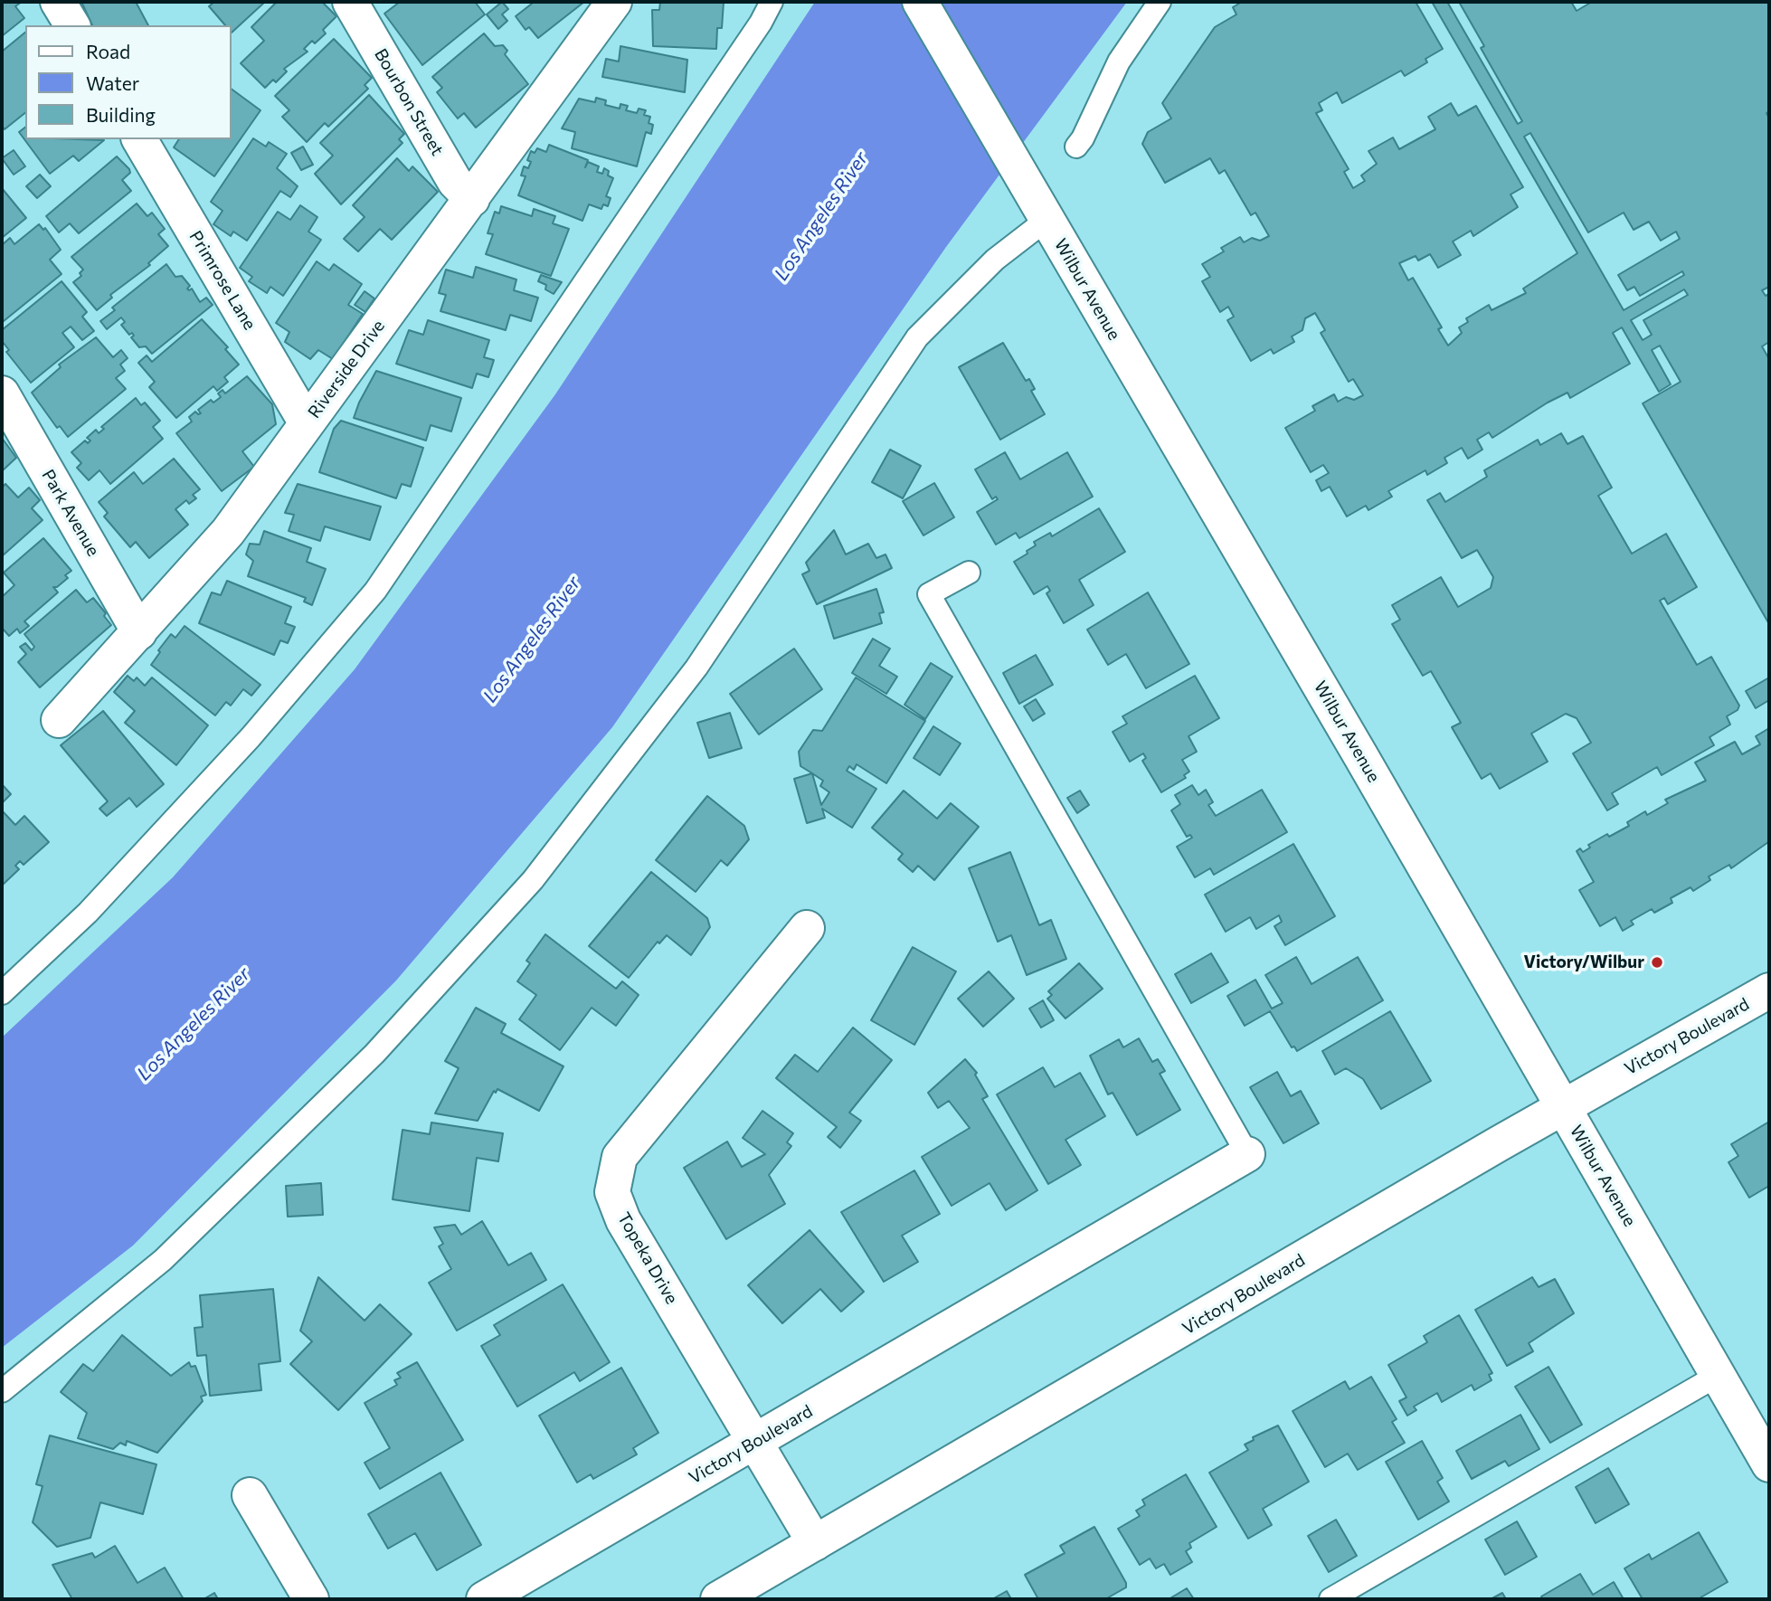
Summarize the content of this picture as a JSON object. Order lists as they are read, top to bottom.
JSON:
{
  "streets": {
    "street": [
      "Bourbon Street",
      "Primrose Lane",
      "Wilbur Avenue",
      "Riverside Drive",
      "Park Avenue",
      "Victory Boulevard",
      "Topeka Drive"
    ]
  },
  "crossings": [
    ["Bourbon Street", "Riverside Drive"],
    ["Primrose Lane", "Riverside Drive"],
    ["Wilbur Avenue", "Victory Boulevard"],
    ["Riverside Drive", "Park Avenue"],
    ["Victory Boulevard", "Topeka Drive"]
  ],
  "water": ["Los Angeles River"],
  "places": ["Victory/Wilbur"],
  "legend": ["Road", "Water", "Building"]
}
